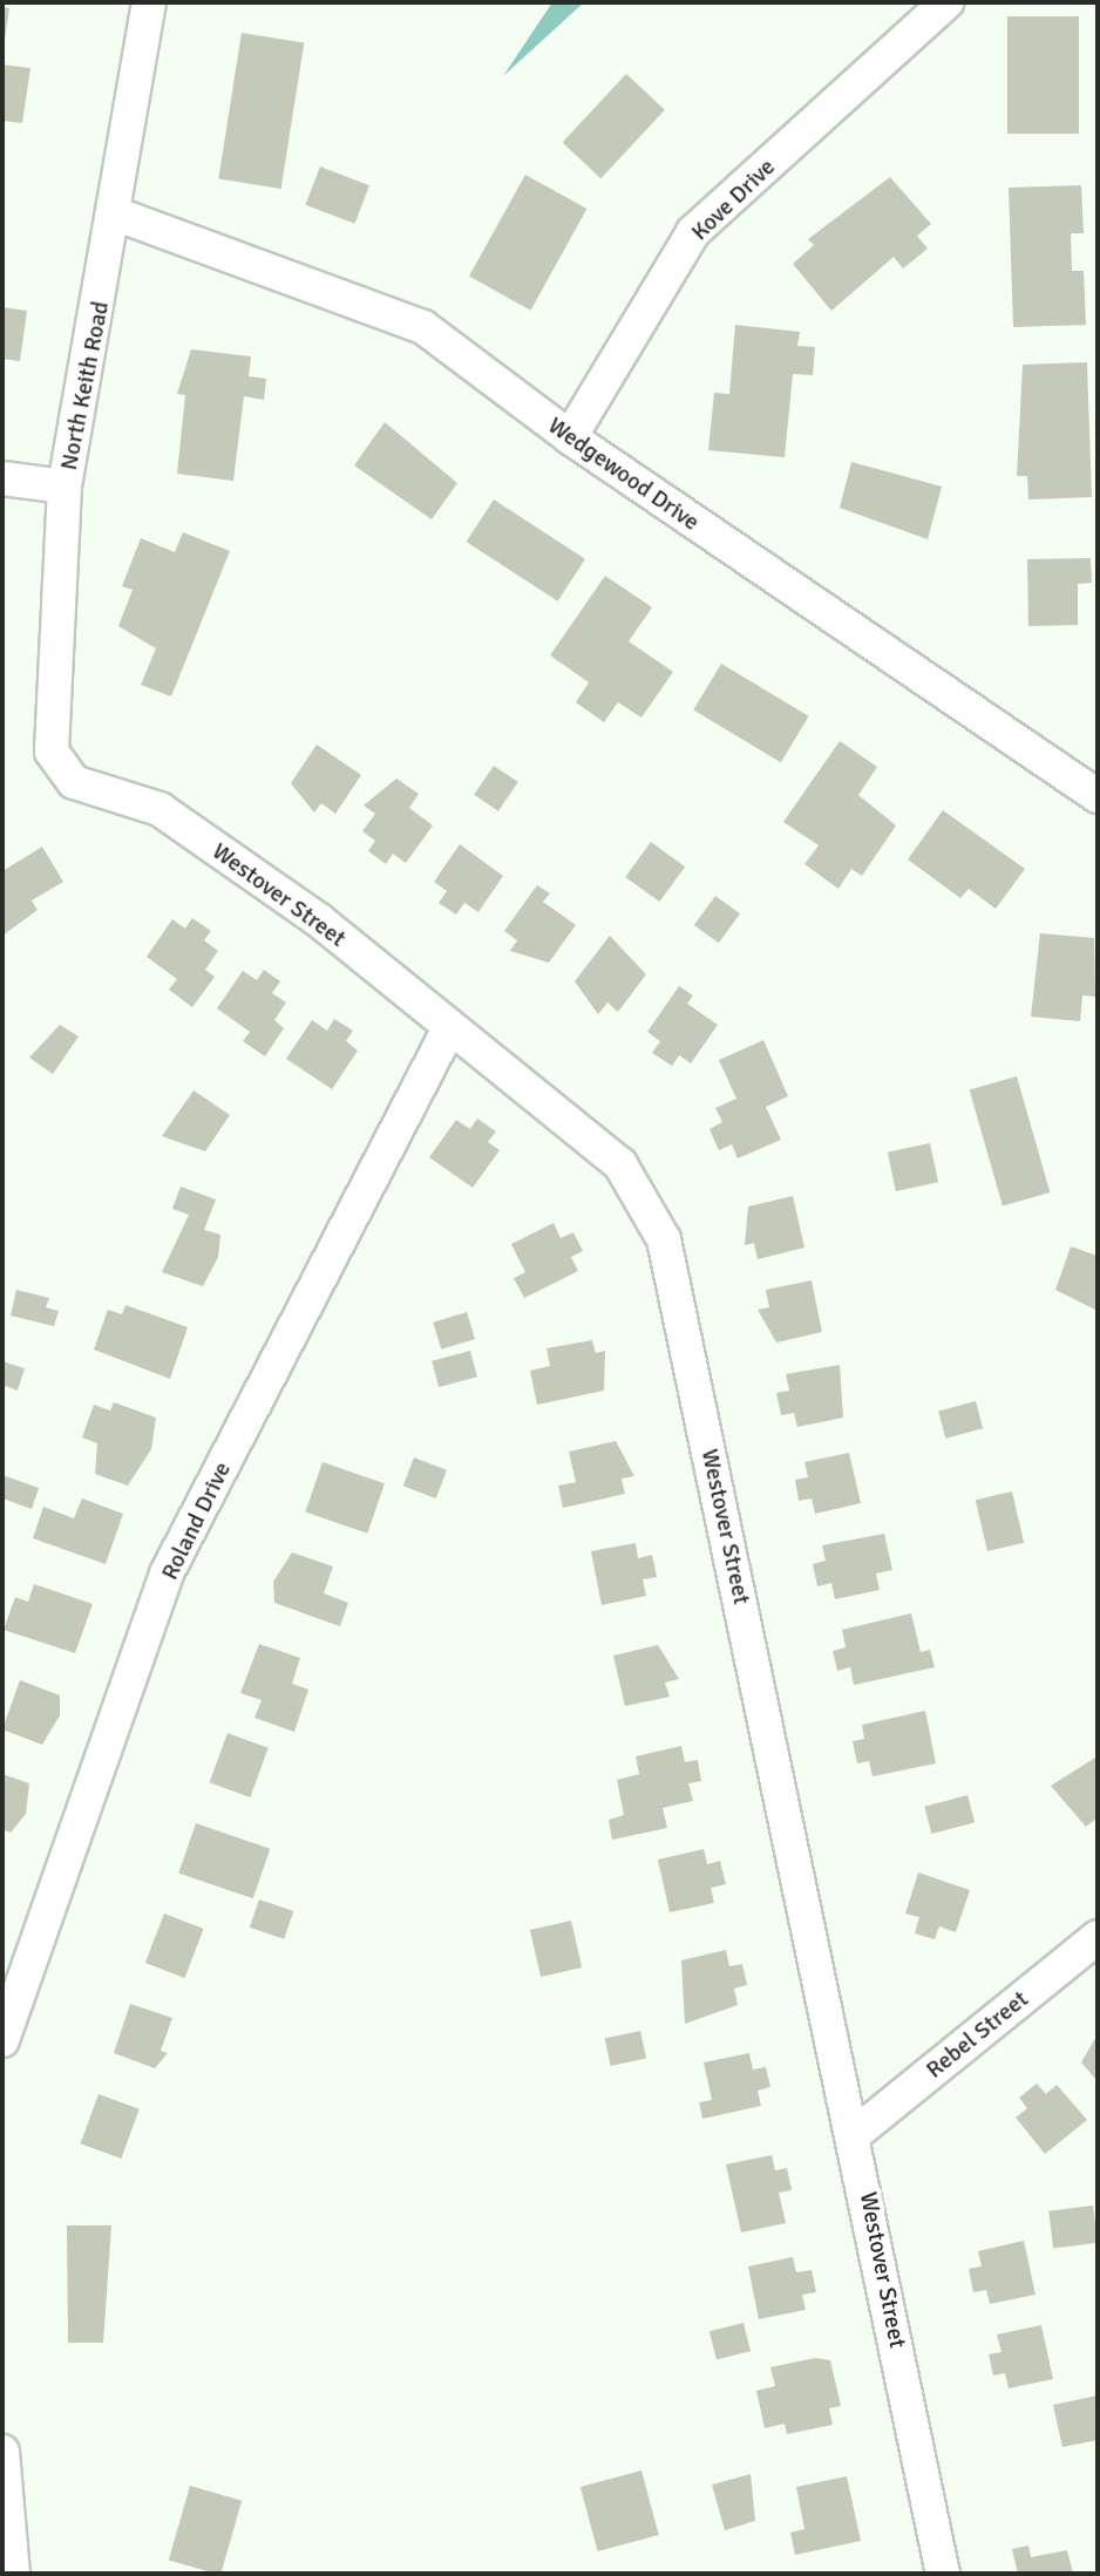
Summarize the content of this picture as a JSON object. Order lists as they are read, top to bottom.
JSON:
{
  "streets": {
    "street": [
      "Kove Drive",
      "North Keith Road",
      "Wedgewood Drive",
      "Westover Street",
      "Roland Drive",
      "Rebel Street"
    ]
  },
  "crossings": [
    ["Kove Drive", "Wedgewood Drive"],
    ["North Keith Road", "Wedgewood Drive"],
    ["North Keith Road", "Westover Street"],
    ["Westover Street", "Roland Drive"],
    ["Westover Street", "Rebel Street"]
  ]
}
